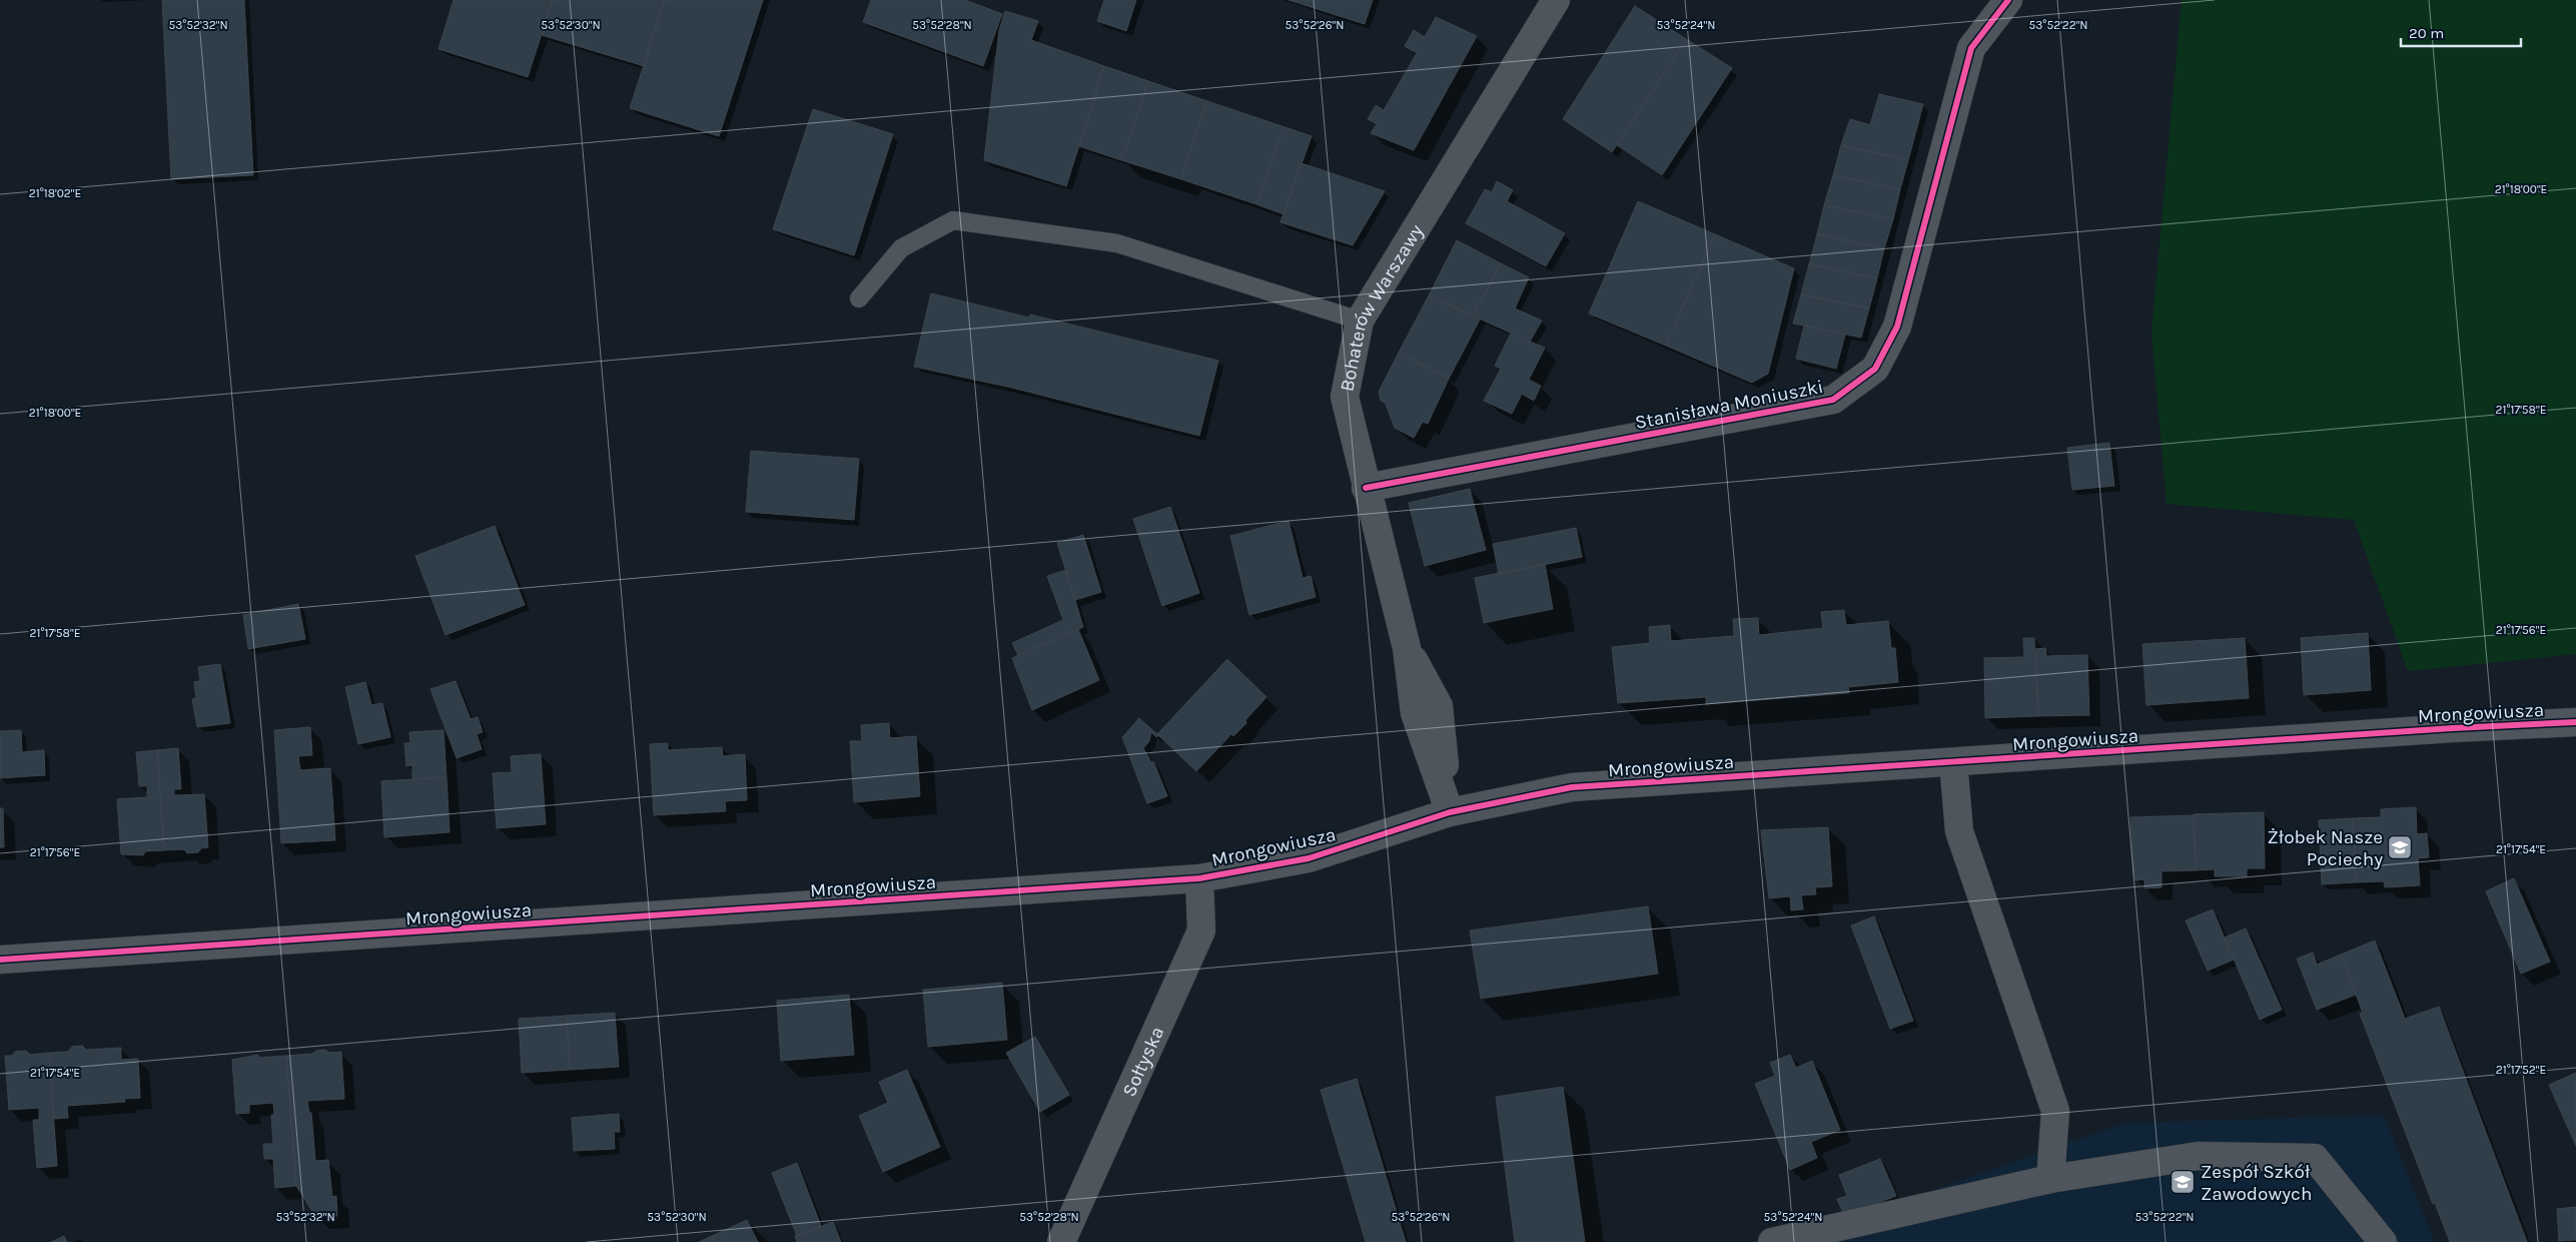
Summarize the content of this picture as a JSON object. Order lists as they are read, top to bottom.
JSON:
{
  "streets": {
    "street": [
      "Bohaterów Warszawy",
      "Stanisława Moniuszki",
      "Mrongowiusza",
      "Sołtyska"
    ]
  },
  "crossings": [
    ["Bohaterów Warszawy", "Stanisława Moniuszki"],
    ["Bohaterów Warszawy", "Mrongowiusza"],
    ["Mrongowiusza", "Sołtyska"]
  ],
  "places": {
    "school or university": ["Żłobek Nasze Pociechy", "Zespół Szkół Zawodowych"]
  },
  "scale_bar": "20 m",
  "coordinates": [
    "53°52'32\"N",
    "53°52'30\"N",
    "53°52'28\"N",
    "53°52'26\"N",
    "53°52'24\"N",
    "53°52'22\"N",
    "21°18'00\"E",
    "21°18'02\"E",
    "21°17'58\"E",
    "21°17'56\"E",
    "21°17'54\"E",
    "21°17'52\"E"
  ]
}
